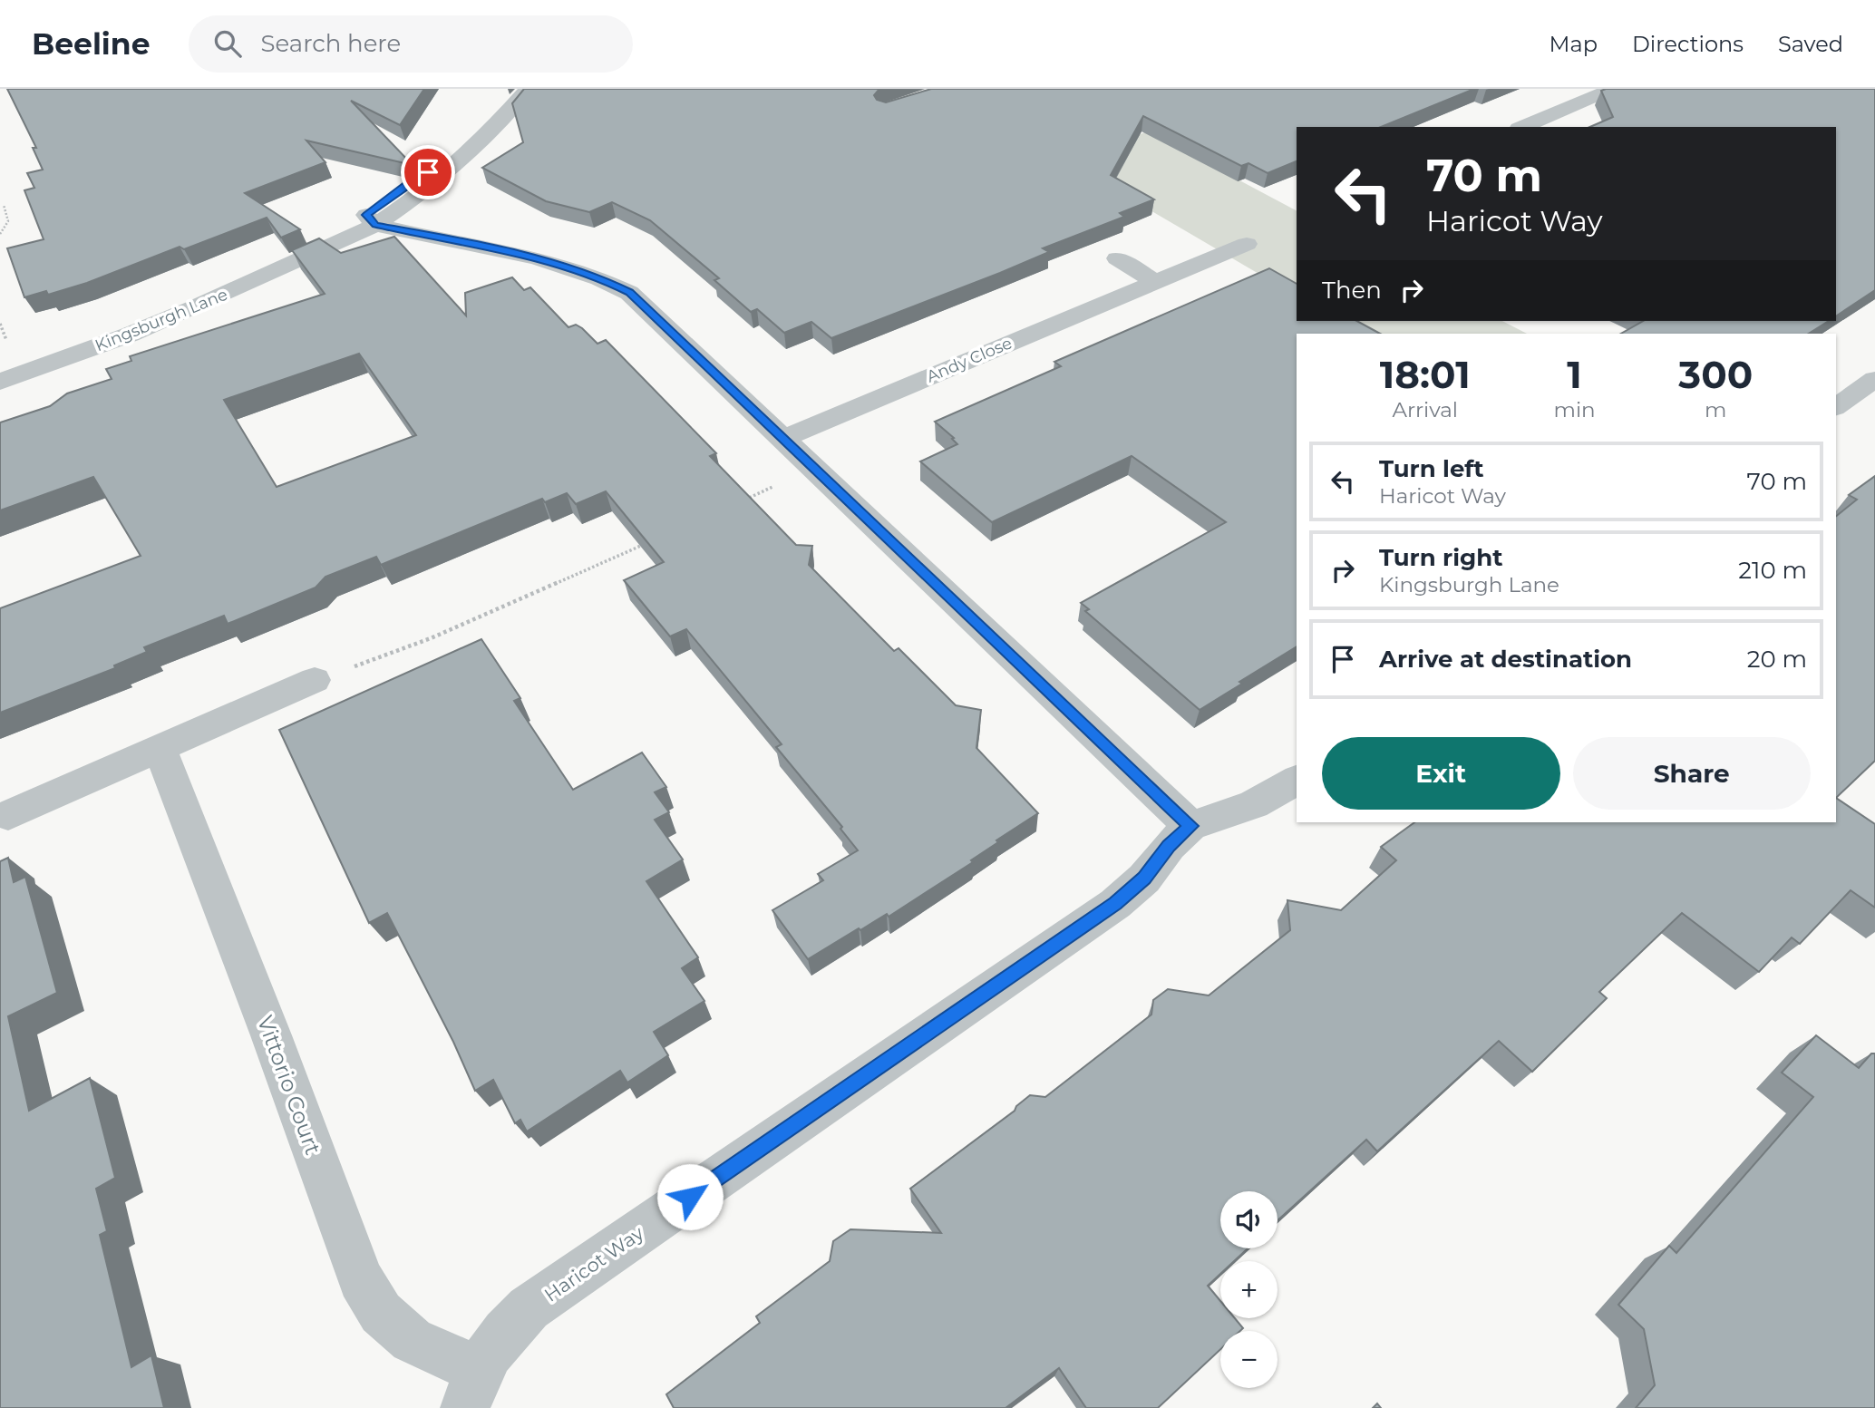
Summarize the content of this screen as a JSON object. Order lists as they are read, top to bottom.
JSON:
{
  "streets": {
    "street": [
      "Kingsburgh Lane",
      "Andy Close",
      "Vittorio Court",
      "Haricot Way"
    ]
  },
  "crossings": [
    ["Vittorio Court", "Haricot Way"]
  ],
  "page": {
    "header": "Beeline",
    "search": "Search here",
    "nav": ["Map", "Directions", "Saved"],
    "turn": ["70 m", "Haricot Way"],
    "then": "Then",
    "eta": [
      "18:01",
      "Arrival",
      "1",
      "min",
      "300",
      "m"
    ],
    "list": [
      {
        "name": "Turn left",
        "note": "Haricot Way",
        "value": "70 m"
      },
      {
        "name": "Turn right",
        "note": "Kingsburgh Lane",
        "value": "210 m"
      },
      {
        "name": "Arrive at destination",
        "value": "20 m"
      }
    ],
    "buttons": ["Exit", "Share"],
    "map_buttons": ["+", "−"]
  }
}
